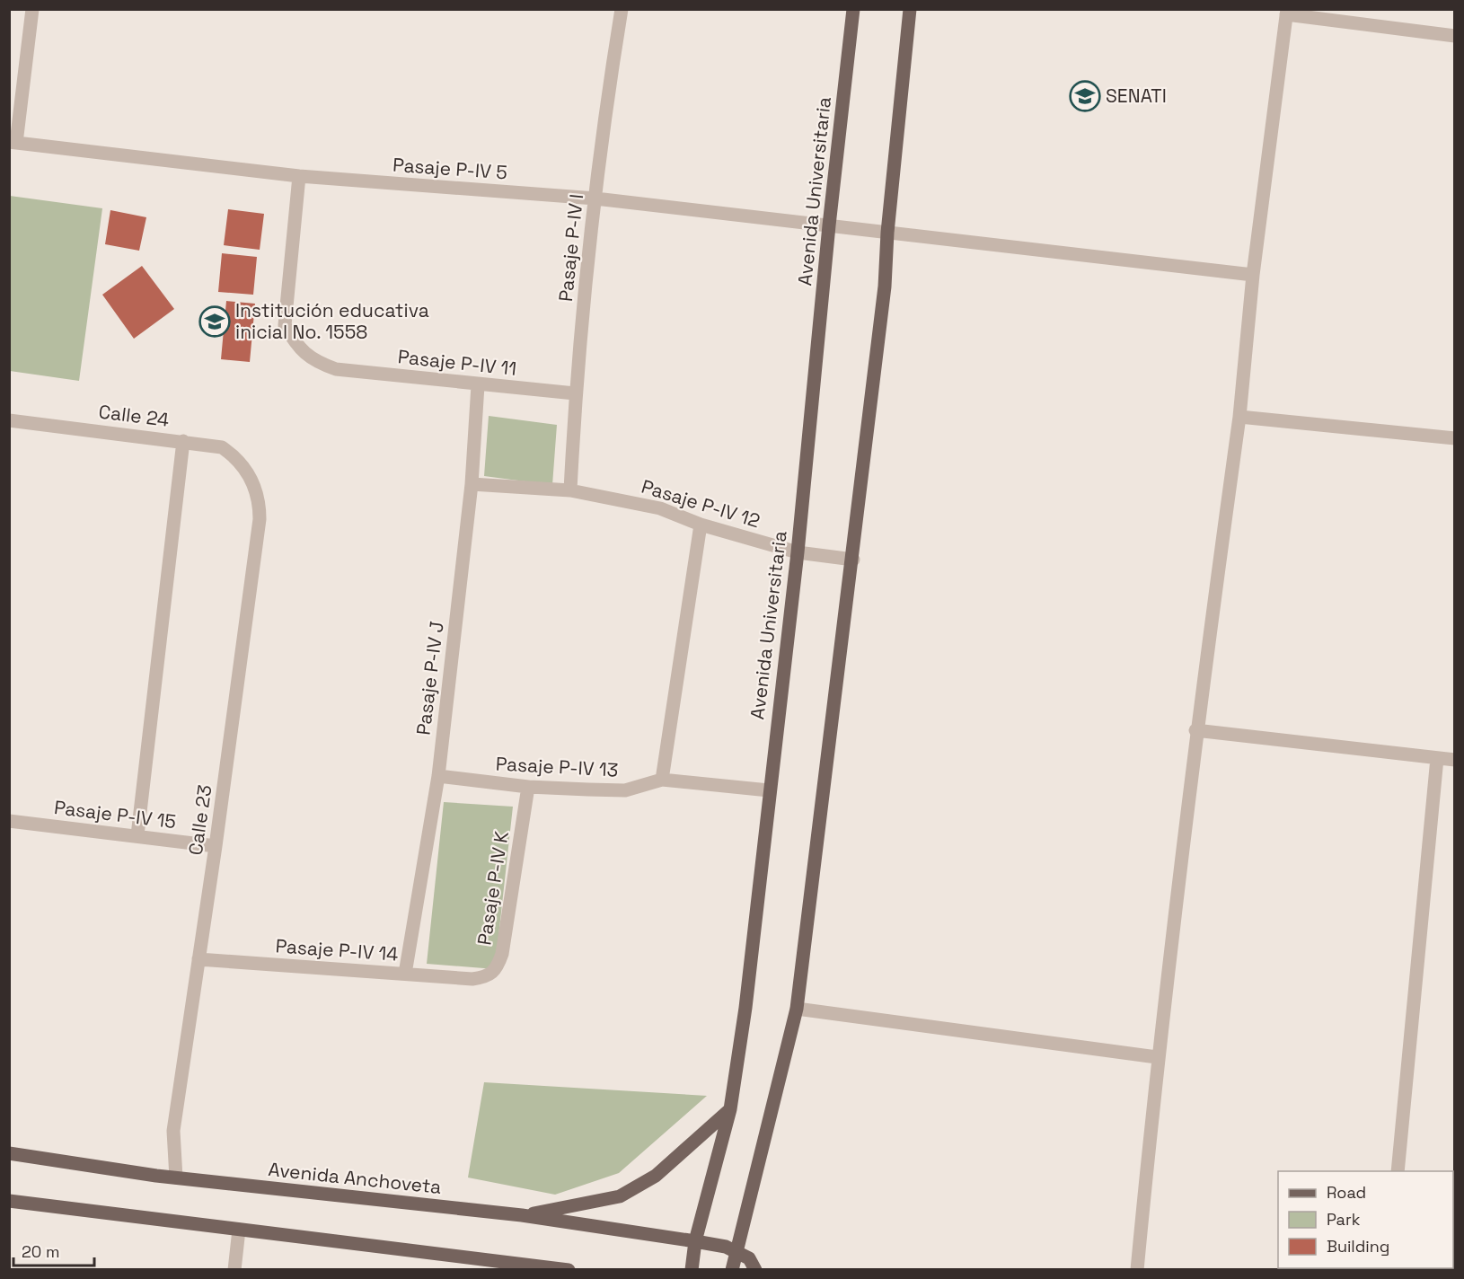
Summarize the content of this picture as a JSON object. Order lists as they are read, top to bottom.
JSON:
{
  "streets": {
    "main road": ["Avenida Universitaria", "Avenida Anchoveta"],
    "street": [
      "Pasaje P-IV 5",
      "Pasaje P-IV I",
      "Pasaje P-IV 11",
      "Calle 24",
      "Pasaje P-IV 12",
      "Pasaje P-IV J",
      "Pasaje P-IV 13",
      "Pasaje P-IV 15",
      "Calle 23",
      "Pasaje P-IV K",
      "Pasaje P-IV 14"
    ]
  },
  "crossings": [
    ["Pasaje P-IV 5", "Avenida Universitaria"],
    ["Pasaje P-IV 5", "Pasaje P-IV I"],
    ["Pasaje P-IV 5", "Pasaje P-IV 11"],
    ["Avenida Universitaria", "Pasaje P-IV 12"],
    ["Avenida Universitaria", "Pasaje P-IV 13"],
    ["Avenida Universitaria", "Avenida Anchoveta"],
    ["Pasaje P-IV I", "Pasaje P-IV 11"],
    ["Pasaje P-IV I", "Pasaje P-IV 12"],
    ["Pasaje P-IV 11", "Pasaje P-IV J"],
    ["Calle 24", "Calle 23"],
    ["Pasaje P-IV 12", "Pasaje P-IV J"],
    ["Pasaje P-IV J", "Pasaje P-IV 13"],
    ["Pasaje P-IV J", "Pasaje P-IV 14"],
    ["Pasaje P-IV 13", "Pasaje P-IV K"],
    ["Pasaje P-IV 15", "Calle 23"],
    ["Calle 23", "Pasaje P-IV 14"],
    ["Calle 23", "Avenida Anchoveta"],
    ["Pasaje P-IV K", "Pasaje P-IV 14"]
  ],
  "places": {
    "school or university": ["SENATI", "Institución educativa inicial No. 1558"]
  },
  "legend": ["Road", "Park", "Building"],
  "scale_bar": "20 m"
}
